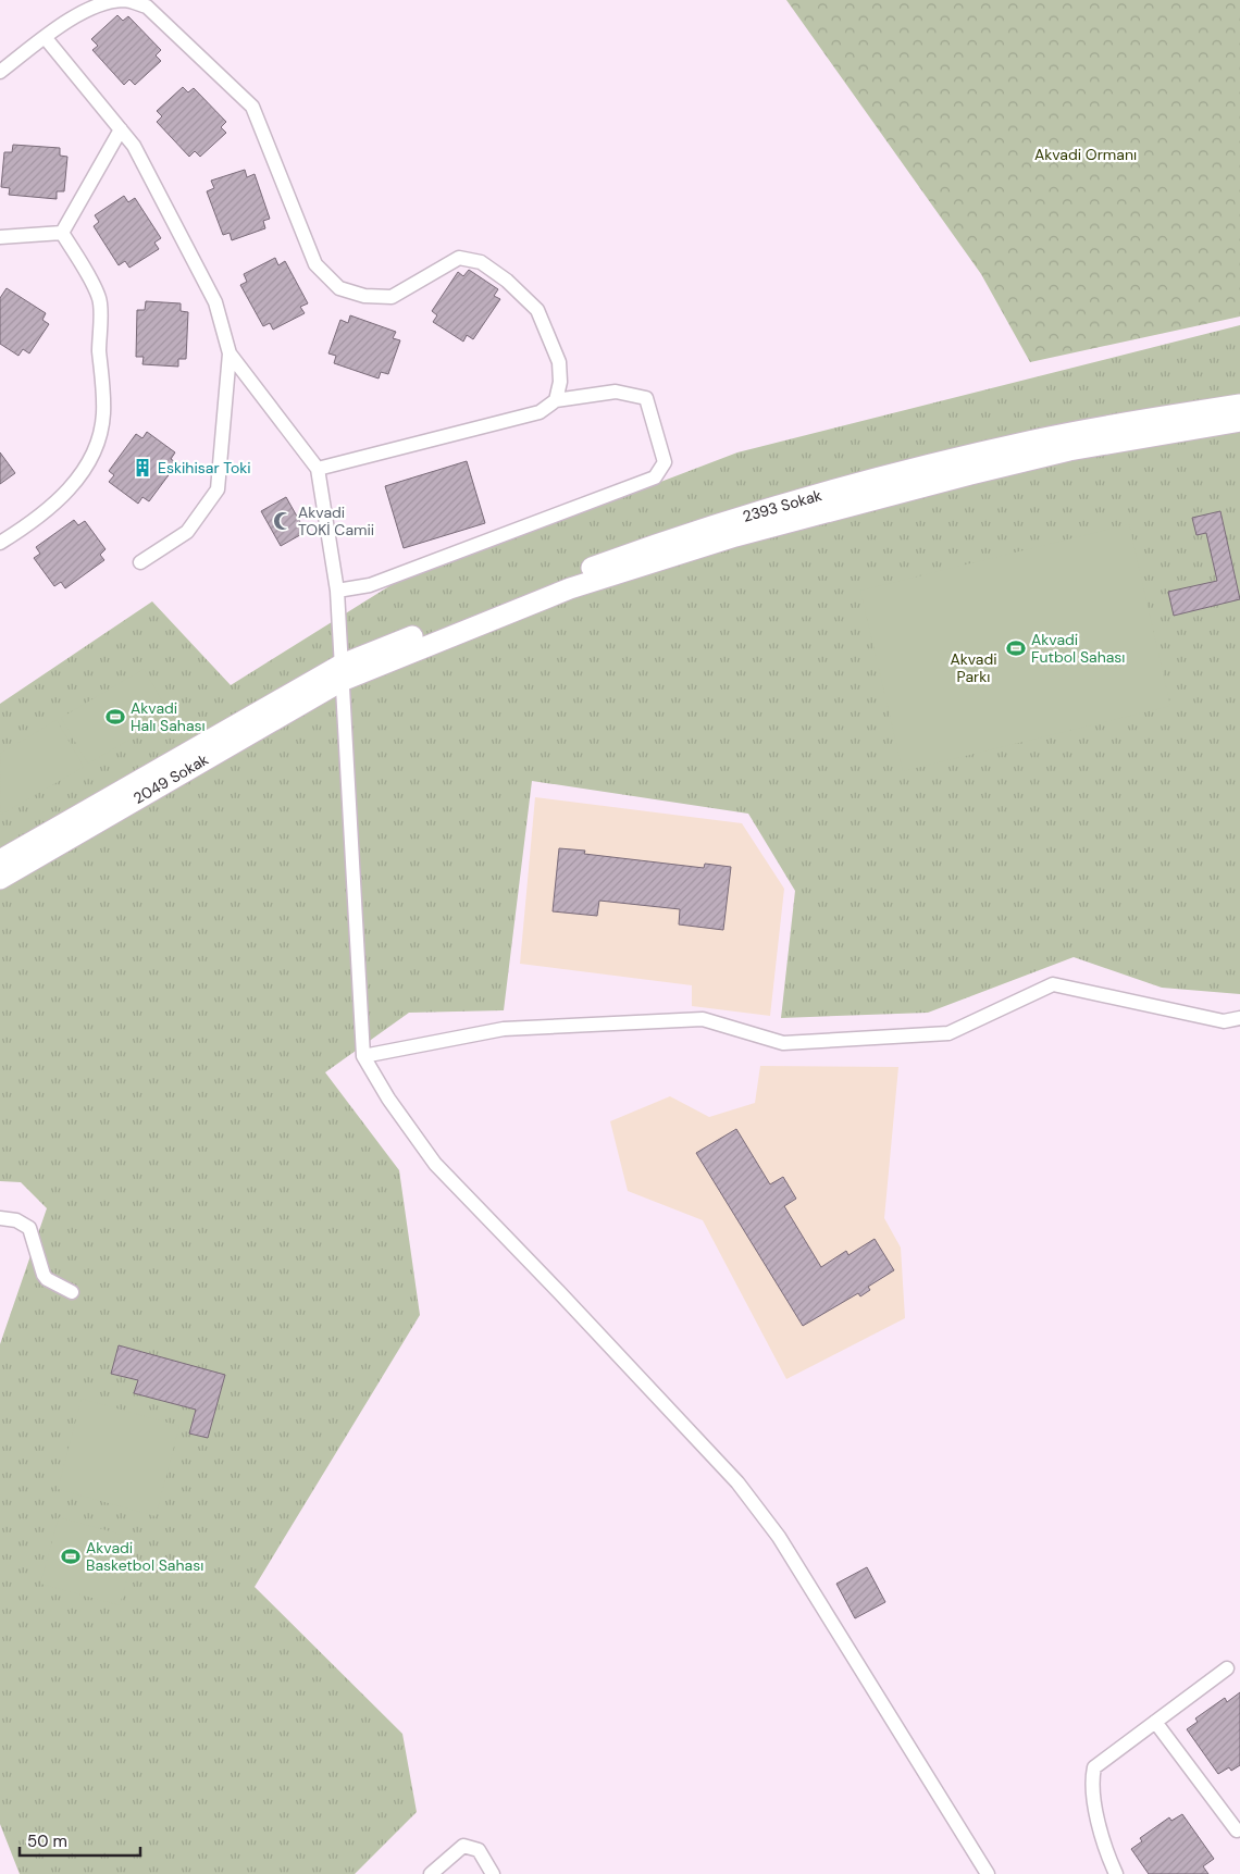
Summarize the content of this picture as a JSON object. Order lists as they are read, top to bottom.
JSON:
{
  "streets": {
    "main road": ["2393 Sokak", "2049 Sokak"]
  },
  "crossings": [
    ["2393 Sokak", "2049 Sokak"]
  ],
  "parks": ["Akvadi Ormanı", "Akvadi Parkı"],
  "places": {
    "building": ["Eskihisar Toki"],
    "mosque": ["Akvadi TOKİ Camii"],
    "sports": ["Akvadi Futbol Sahası", "Akvadi Halı Sahası", "Akvadi Basketbol Sahası"]
  },
  "scale_bar": "50 m"
}
